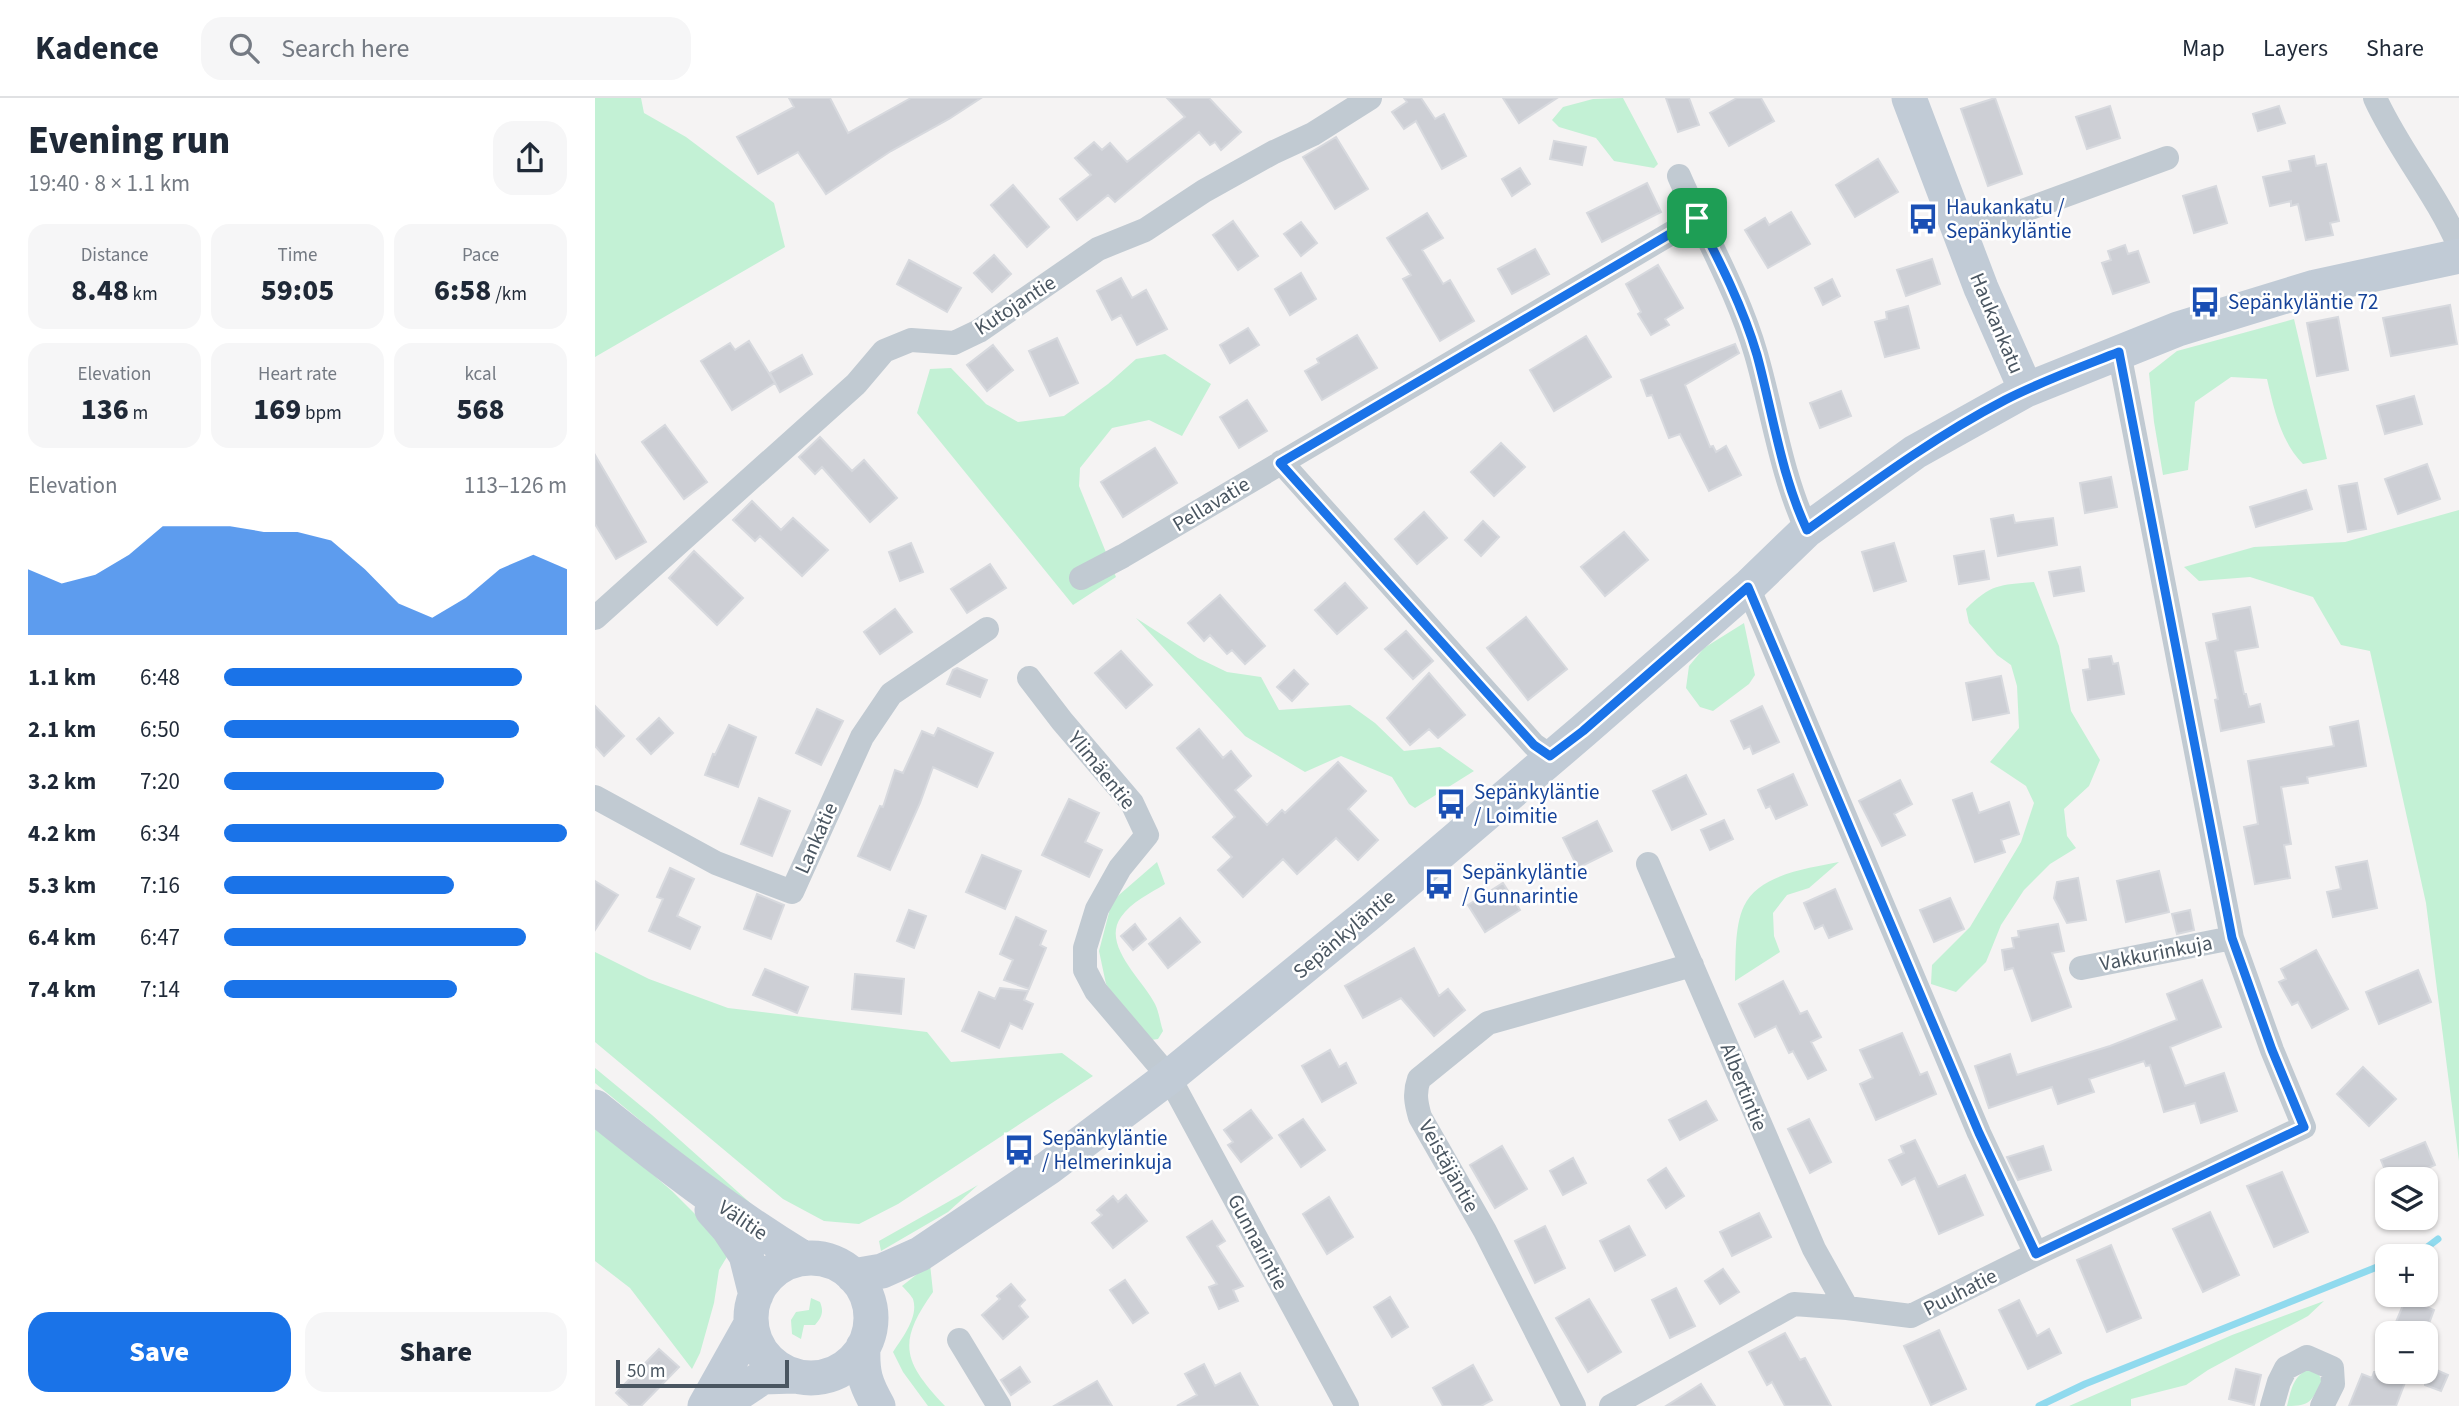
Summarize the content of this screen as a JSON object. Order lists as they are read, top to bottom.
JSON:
{
  "streets": {
    "main road": ["Haukankatu", "Sepänkyläntie", "Välitie"],
    "street": [
      "Kutojantie",
      "Pellavatie",
      "Ylimäentie",
      "Lankatie",
      "Vakkurinkuja",
      "Albertintie",
      "Veistäjäntie",
      "Gunnarintie",
      "Puuhatie"
    ]
  },
  "crossings": [
    ["Haukankatu", "Sepänkyläntie"],
    ["Ylimäentie", "Sepänkyläntie"],
    ["Ylimäentie", "Gunnarintie"],
    ["Sepänkyläntie", "Välitie"],
    ["Sepänkyläntie", "Gunnarintie"],
    ["Vakkurinkuja", "Puuhatie"],
    ["Albertintie", "Veistäjäntie"],
    ["Albertintie", "Puuhatie"]
  ],
  "places": {
    "bus stop": [
      "Haukankatu / Sepänkyläntie",
      "Sepänkyläntie 72",
      "Sepänkyläntie / Loimitie",
      "Sepänkyläntie / Gunnarintie",
      "Sepänkyläntie / Helmerinkuja"
    ]
  },
  "scale_bar": "50 m",
  "page": {
    "header": "Kadence",
    "search": "Search here",
    "nav": ["Map", "Layers", "Share"],
    "heading": ["Evening run", "19:40 · 8 × 1.1 km"],
    "stats": [
      ["Distance", "8.48 km"],
      ["Time", "59:05"],
      ["Pace", "6:58 /km"],
      ["Elevation", "136 m"],
      ["Heart rate", "169 bpm"],
      ["kcal", "568"]
    ],
    "chart": ["Elevation", "113–126 m"],
    "list": [
      {
        "name": "1.1 km",
        "note": "6:48"
      },
      {
        "name": "2.1 km",
        "note": "6:50"
      },
      {
        "name": "3.2 km",
        "note": "7:20"
      },
      {
        "name": "4.2 km",
        "note": "6:34"
      },
      {
        "name": "5.3 km",
        "note": "7:16"
      },
      {
        "name": "6.4 km",
        "note": "6:47"
      },
      {
        "name": "7.4 km",
        "note": "7:14"
      }
    ],
    "map_buttons": ["+", "−"],
    "buttons": ["Save", "Share"],
    "scale": "50 m"
  }
}
